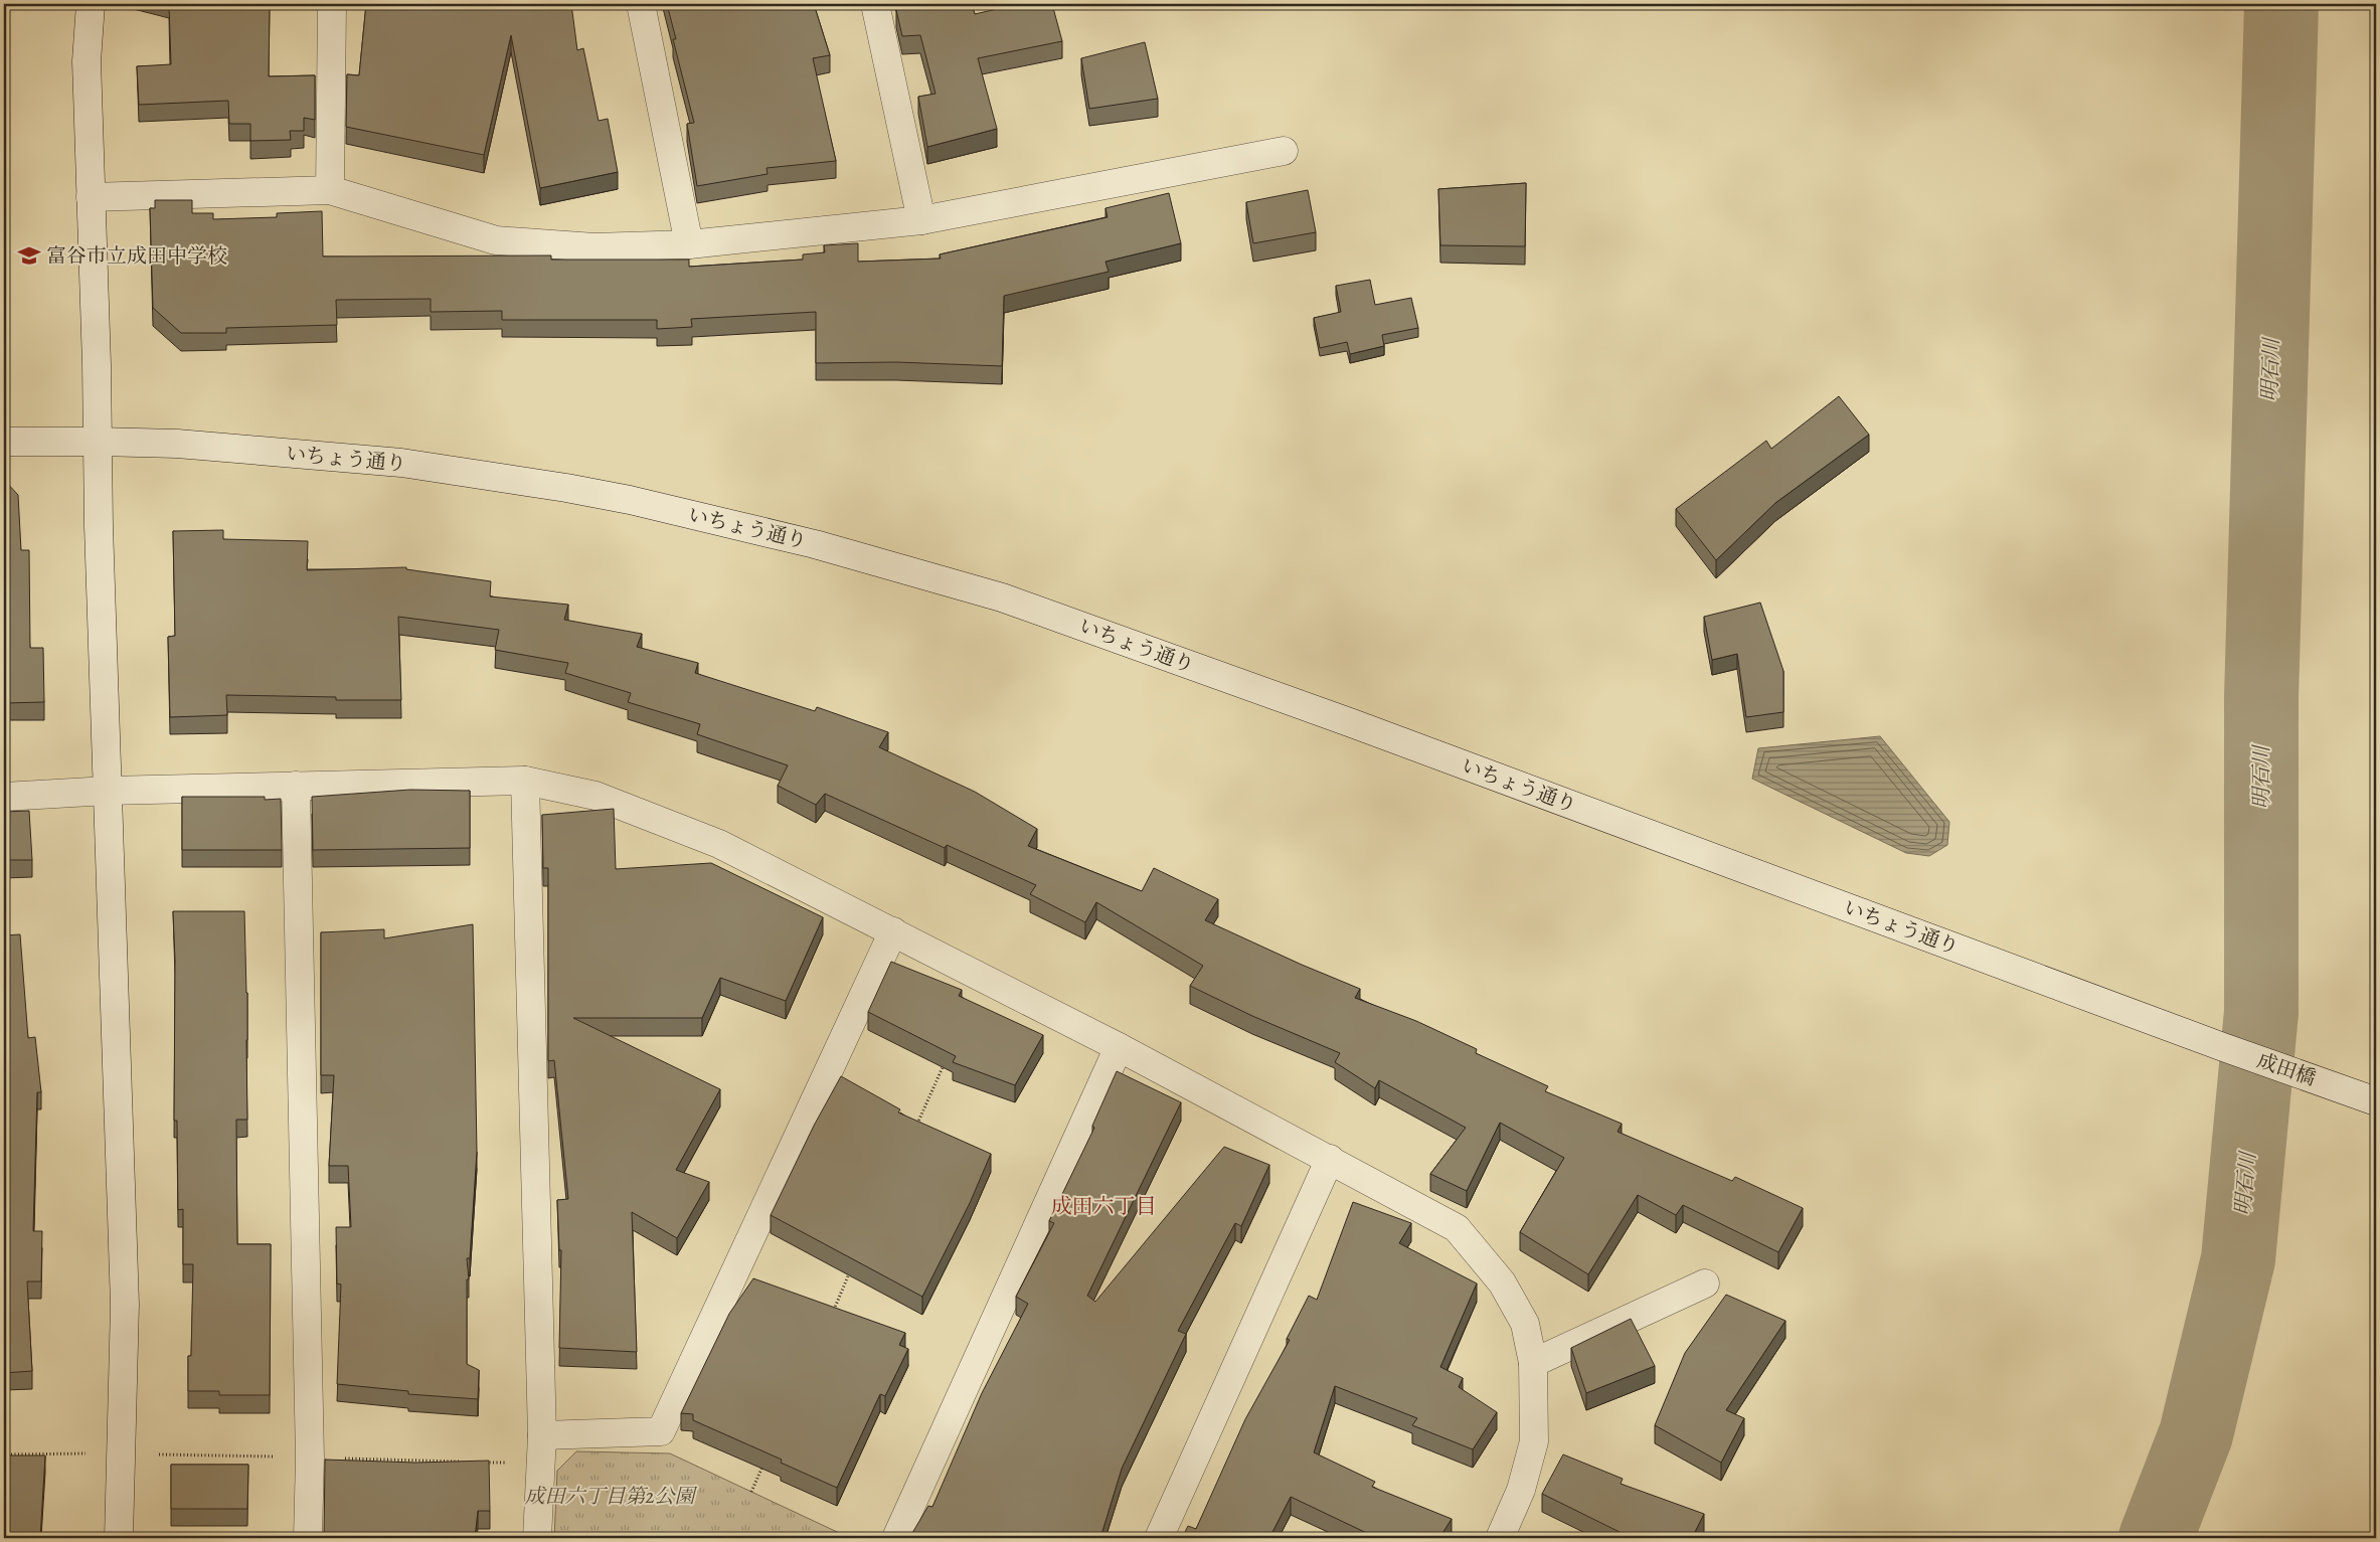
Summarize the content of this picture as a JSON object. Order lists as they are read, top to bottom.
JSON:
{
  "streets": {
    "street": ["いちょう通り", "成田橋"]
  },
  "crossings": [
    ["いちょう通り", "成田橋"]
  ],
  "districts": ["成田六丁目"],
  "water": ["明石川"],
  "parks": ["成田六丁目第2公園"],
  "places": {
    "school or university": ["富谷市立成田中学校"]
  }
}
